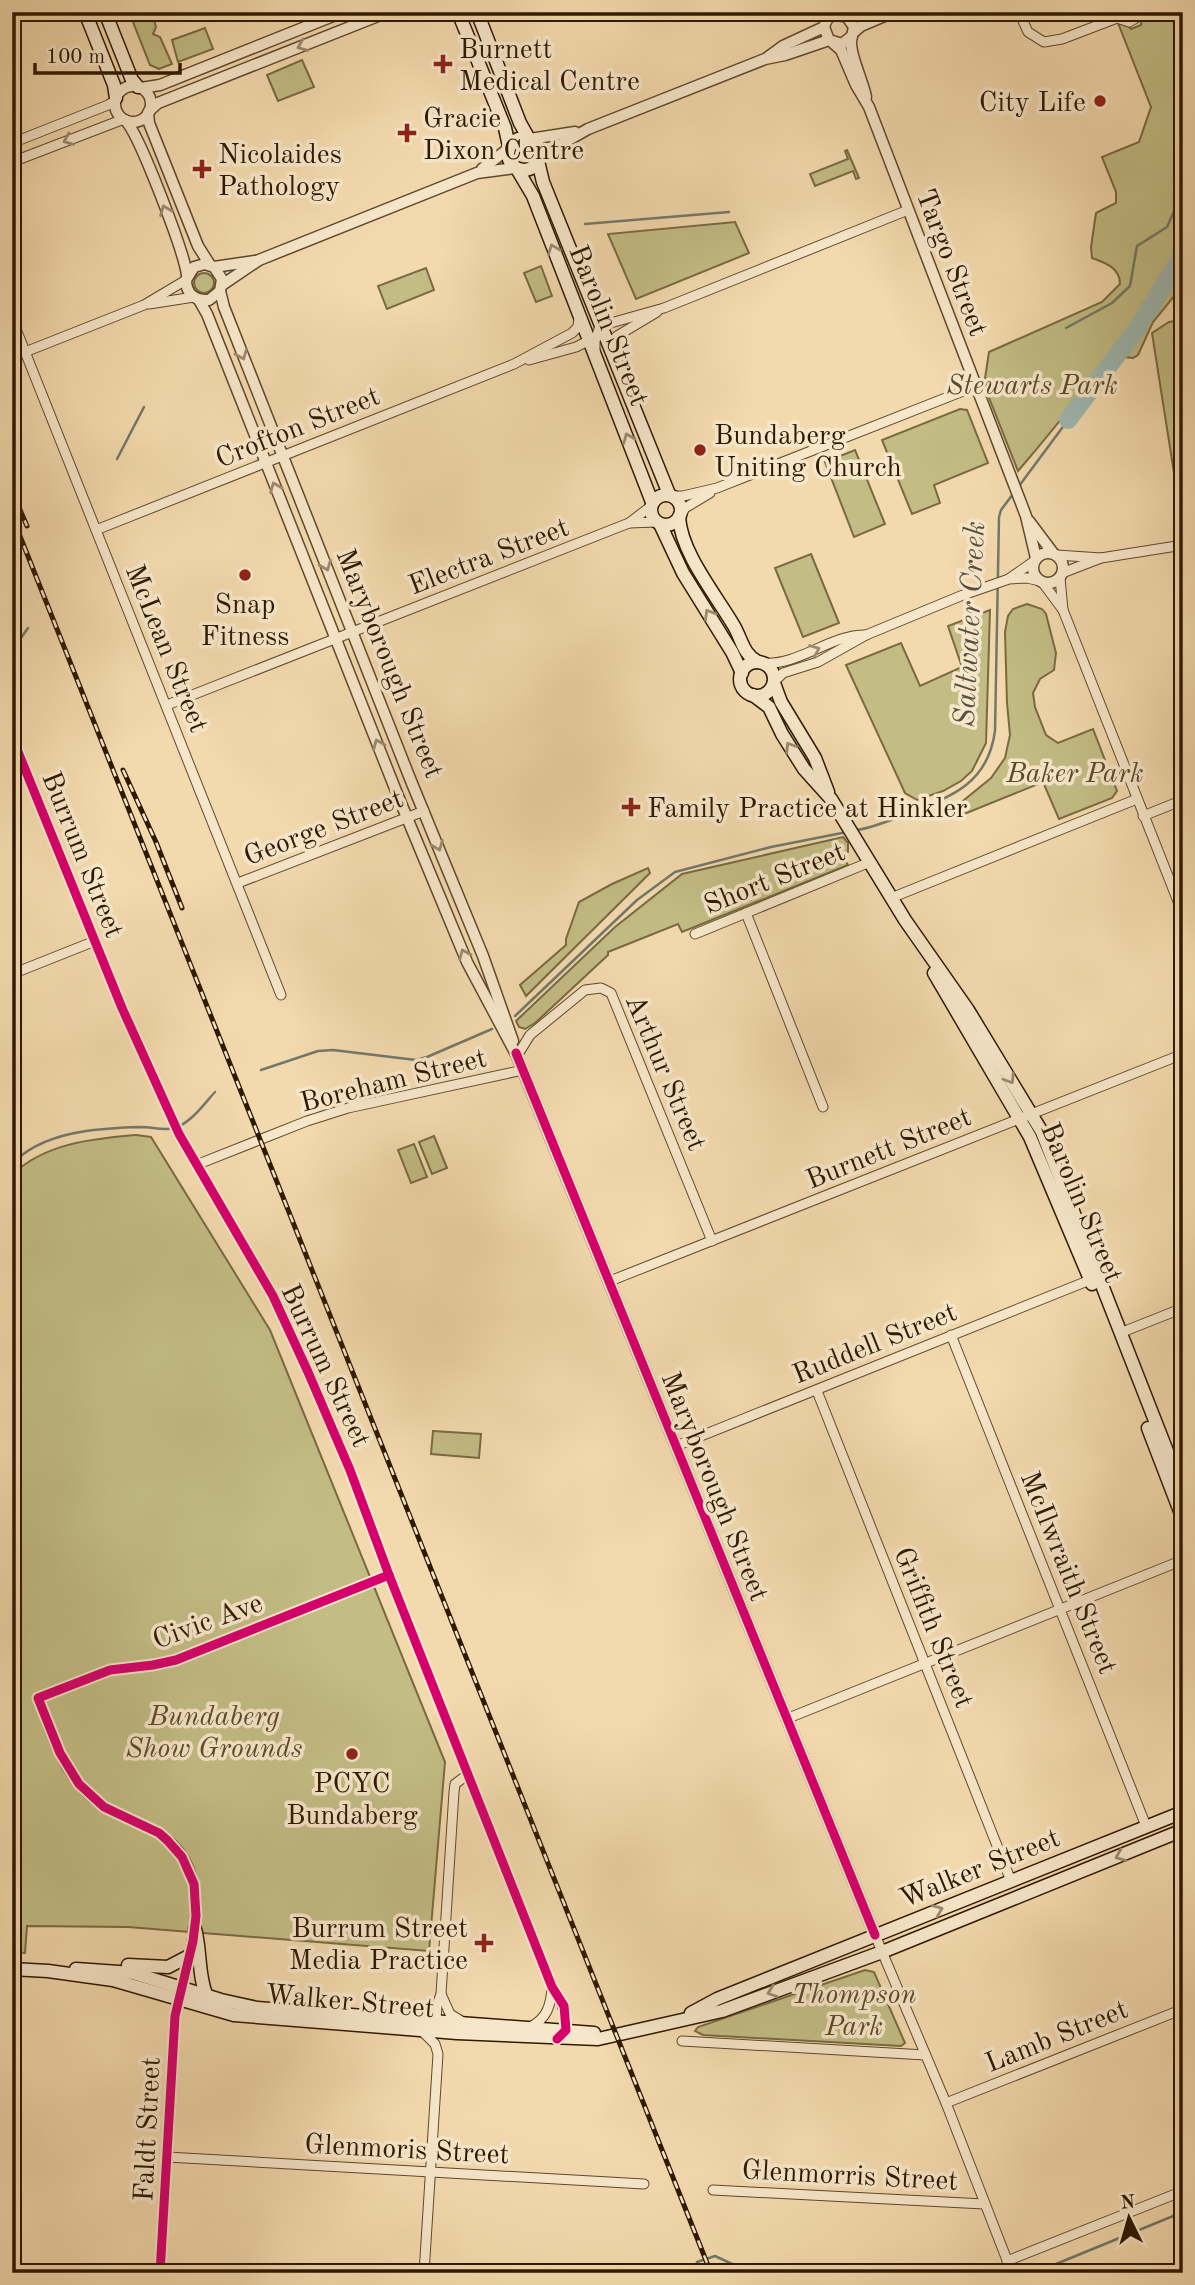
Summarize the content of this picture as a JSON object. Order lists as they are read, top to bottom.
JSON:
{
  "streets": {
    "main road": ["Barolin Street", "Walker Street"],
    "street": [
      "Targo Street",
      "Crofton Street",
      "Electra Street",
      "McLean Street",
      "Maryborough Street",
      "George Street",
      "Burrum Street",
      "Short Street",
      "Arthur Street",
      "Boreham Street",
      "Burnett Street",
      "Ruddell Street",
      "McIlwraith Street",
      "Civic Ave",
      "Griffith Street",
      "Lamb Street",
      "Faldt Street",
      "Glenmoris Street",
      "Glenmorris Street"
    ]
  },
  "crossings": [
    ["Barolin Street", "Crofton Street"],
    ["Barolin Street", "Electra Street"],
    ["Barolin Street", "Short Street"],
    ["Barolin Street", "Burnett Street"],
    ["Barolin Street", "Ruddell Street"],
    ["Crofton Street", "McLean Street"],
    ["Crofton Street", "Maryborough Street"],
    ["Electra Street", "McLean Street"],
    ["Electra Street", "Maryborough Street"],
    ["McLean Street", "George Street"],
    ["Maryborough Street", "George Street"],
    ["Maryborough Street", "Arthur Street"],
    ["Maryborough Street", "Boreham Street"],
    ["Maryborough Street", "Burnett Street"],
    ["Maryborough Street", "Ruddell Street"],
    ["Maryborough Street", "Walker Street"],
    ["Maryborough Street", "Lamb Street"],
    ["Maryborough Street", "Glenmorris Street"],
    ["Burrum Street", "Boreham Street"],
    ["Burrum Street", "Civic Ave"],
    ["Burrum Street", "Walker Street"],
    ["Arthur Street", "Burnett Street"],
    ["Ruddell Street", "McIlwraith Street"],
    ["Ruddell Street", "Griffith Street"],
    ["McIlwraith Street", "Walker Street"],
    ["Civic Ave", "Faldt Street"],
    ["Griffith Street", "Walker Street"],
    ["Walker Street", "Faldt Street"],
    ["Faldt Street", "Glenmoris Street"]
  ],
  "water": ["Saltwater Creek"],
  "parks": [
    "Stewarts Park",
    "Baker Park",
    "Bundaberg Show Grounds",
    "Thompson Park"
  ],
  "places": {
    "health": [
      "Burnett Medical Centre",
      "Gracie Dixon Centre",
      "Nicolaides Pathology",
      "Family Practice at Hinkler",
      "Burrum Street Media Practice"
    ],
    "other": [
      "City Life",
      "Bundaberg Uniting Church",
      "Snap Fitness",
      "PCYC Bundaberg"
    ]
  },
  "scale_bar": "100 m",
  "north": "top"
}
